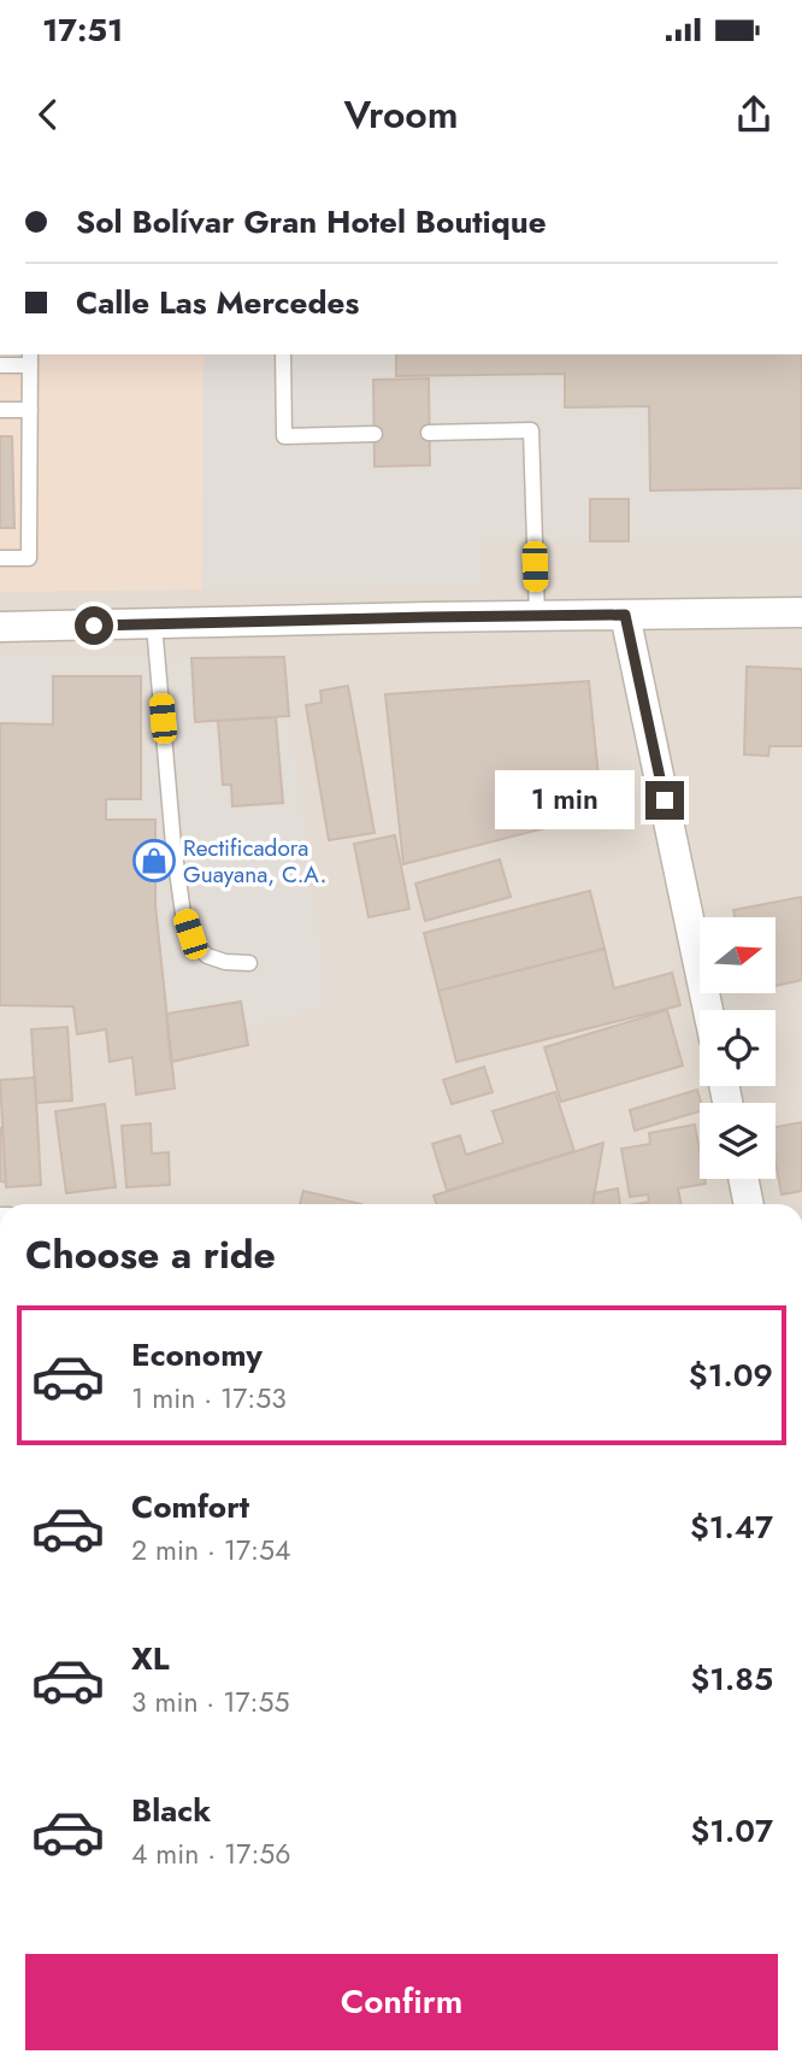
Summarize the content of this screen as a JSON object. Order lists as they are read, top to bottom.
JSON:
{
  "places": {
    "shop": ["Rectificadora Guayana, C.A."]
  },
  "north": "right",
  "page": {
    "status": "17:51",
    "header": "Vroom",
    "banner": ["Sol Bolívar Gran Hotel Boutique", "Calle Las Mercedes"],
    "bubble": "1 min",
    "heading": "Choose a ride",
    "list": [
      {
        "name": "Economy",
        "note": "1 min · 17:53",
        "value": "$1.09"
      },
      {
        "name": "Comfort",
        "note": "2 min · 17:54",
        "value": "$1.47"
      },
      {
        "name": "XL",
        "note": "3 min · 17:55",
        "value": "$1.85"
      },
      {
        "name": "Black",
        "note": "4 min · 17:56",
        "value": "$1.07"
      }
    ],
    "buttons": "Confirm"
  }
}
